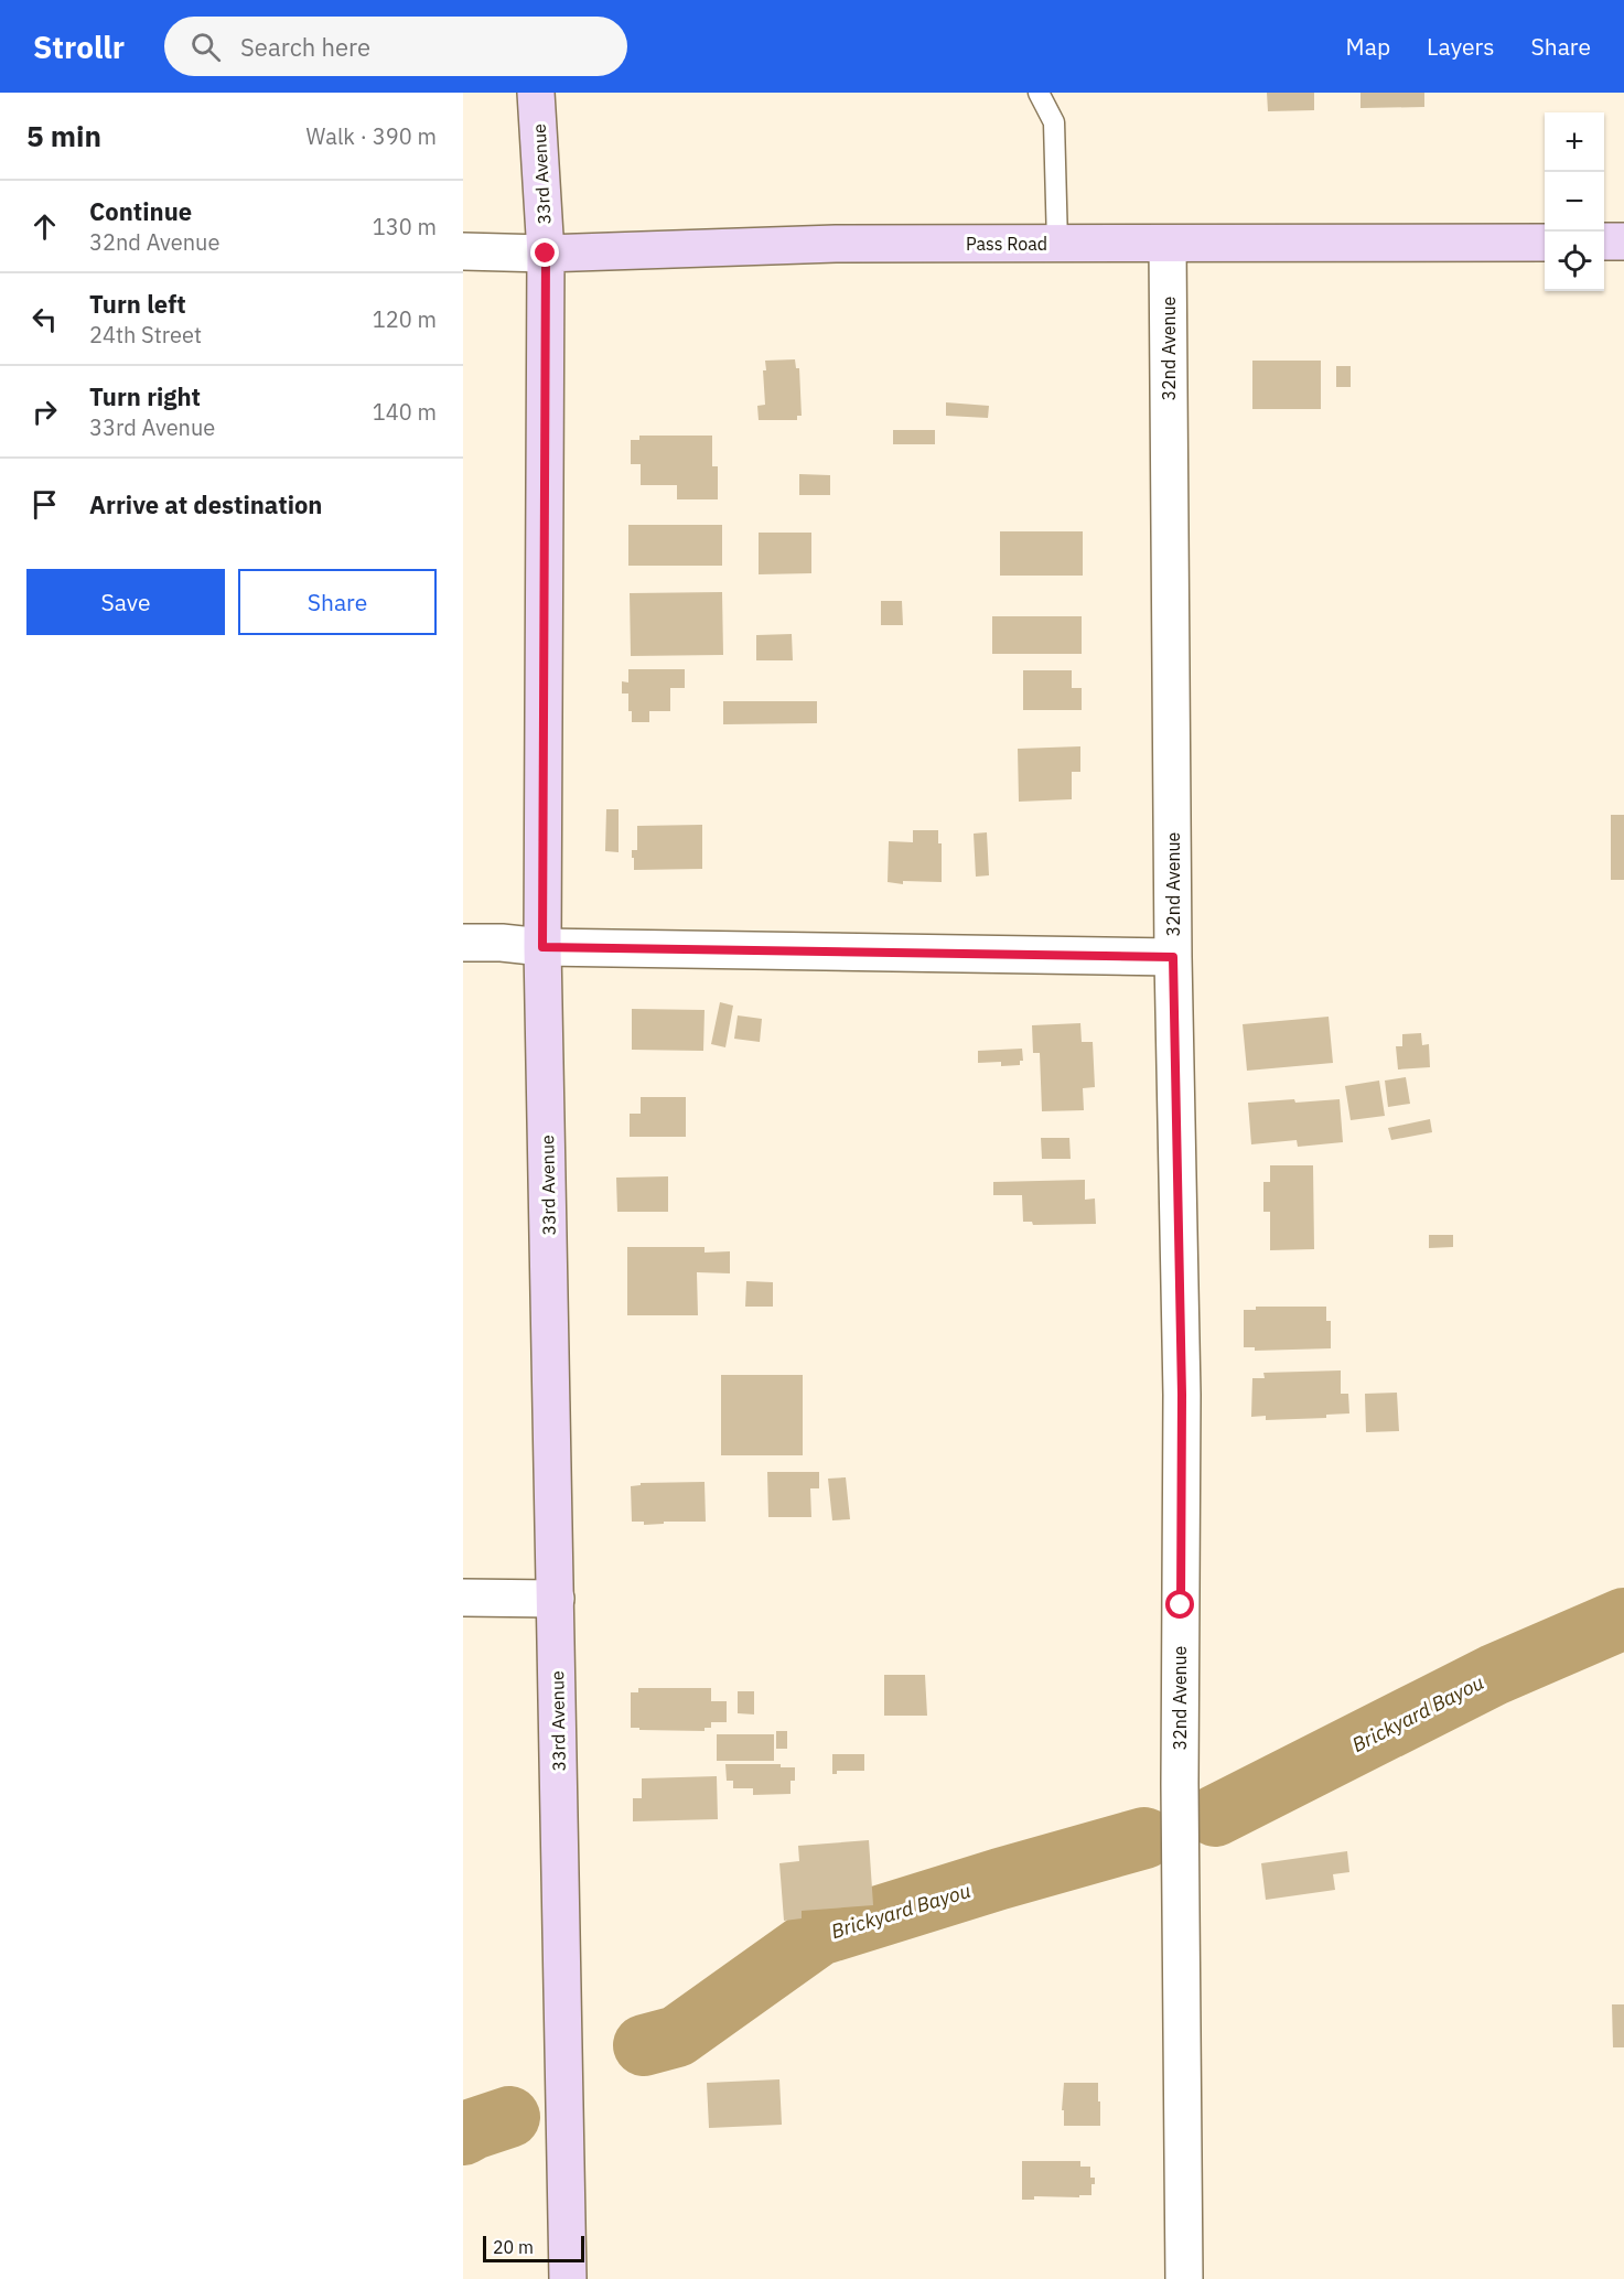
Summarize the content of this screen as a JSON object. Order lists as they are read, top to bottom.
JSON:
{
  "streets": {
    "street": ["33rd Avenue", "Pass Road", "32nd Avenue"]
  },
  "crossings": [
    ["33rd Avenue", "Pass Road"],
    ["Pass Road", "32nd Avenue"]
  ],
  "water": ["Brickyard Bayou"],
  "scale_bar": "20 m",
  "page": {
    "header": "Strollr",
    "search": "Search here",
    "nav": ["Map", "Layers", "Share"],
    "heading": ["5 min", "Walk · 390 m"],
    "map_buttons": ["+", "−"],
    "list": [
      ["Continue", "32nd Avenue", "130 m"],
      ["Turn left", "24th Street", "120 m"],
      ["Turn right", "33rd Avenue", "140 m"],
      "Arrive at destination"
    ],
    "buttons": ["Save", "Share"],
    "scale": "20 m"
  }
}
